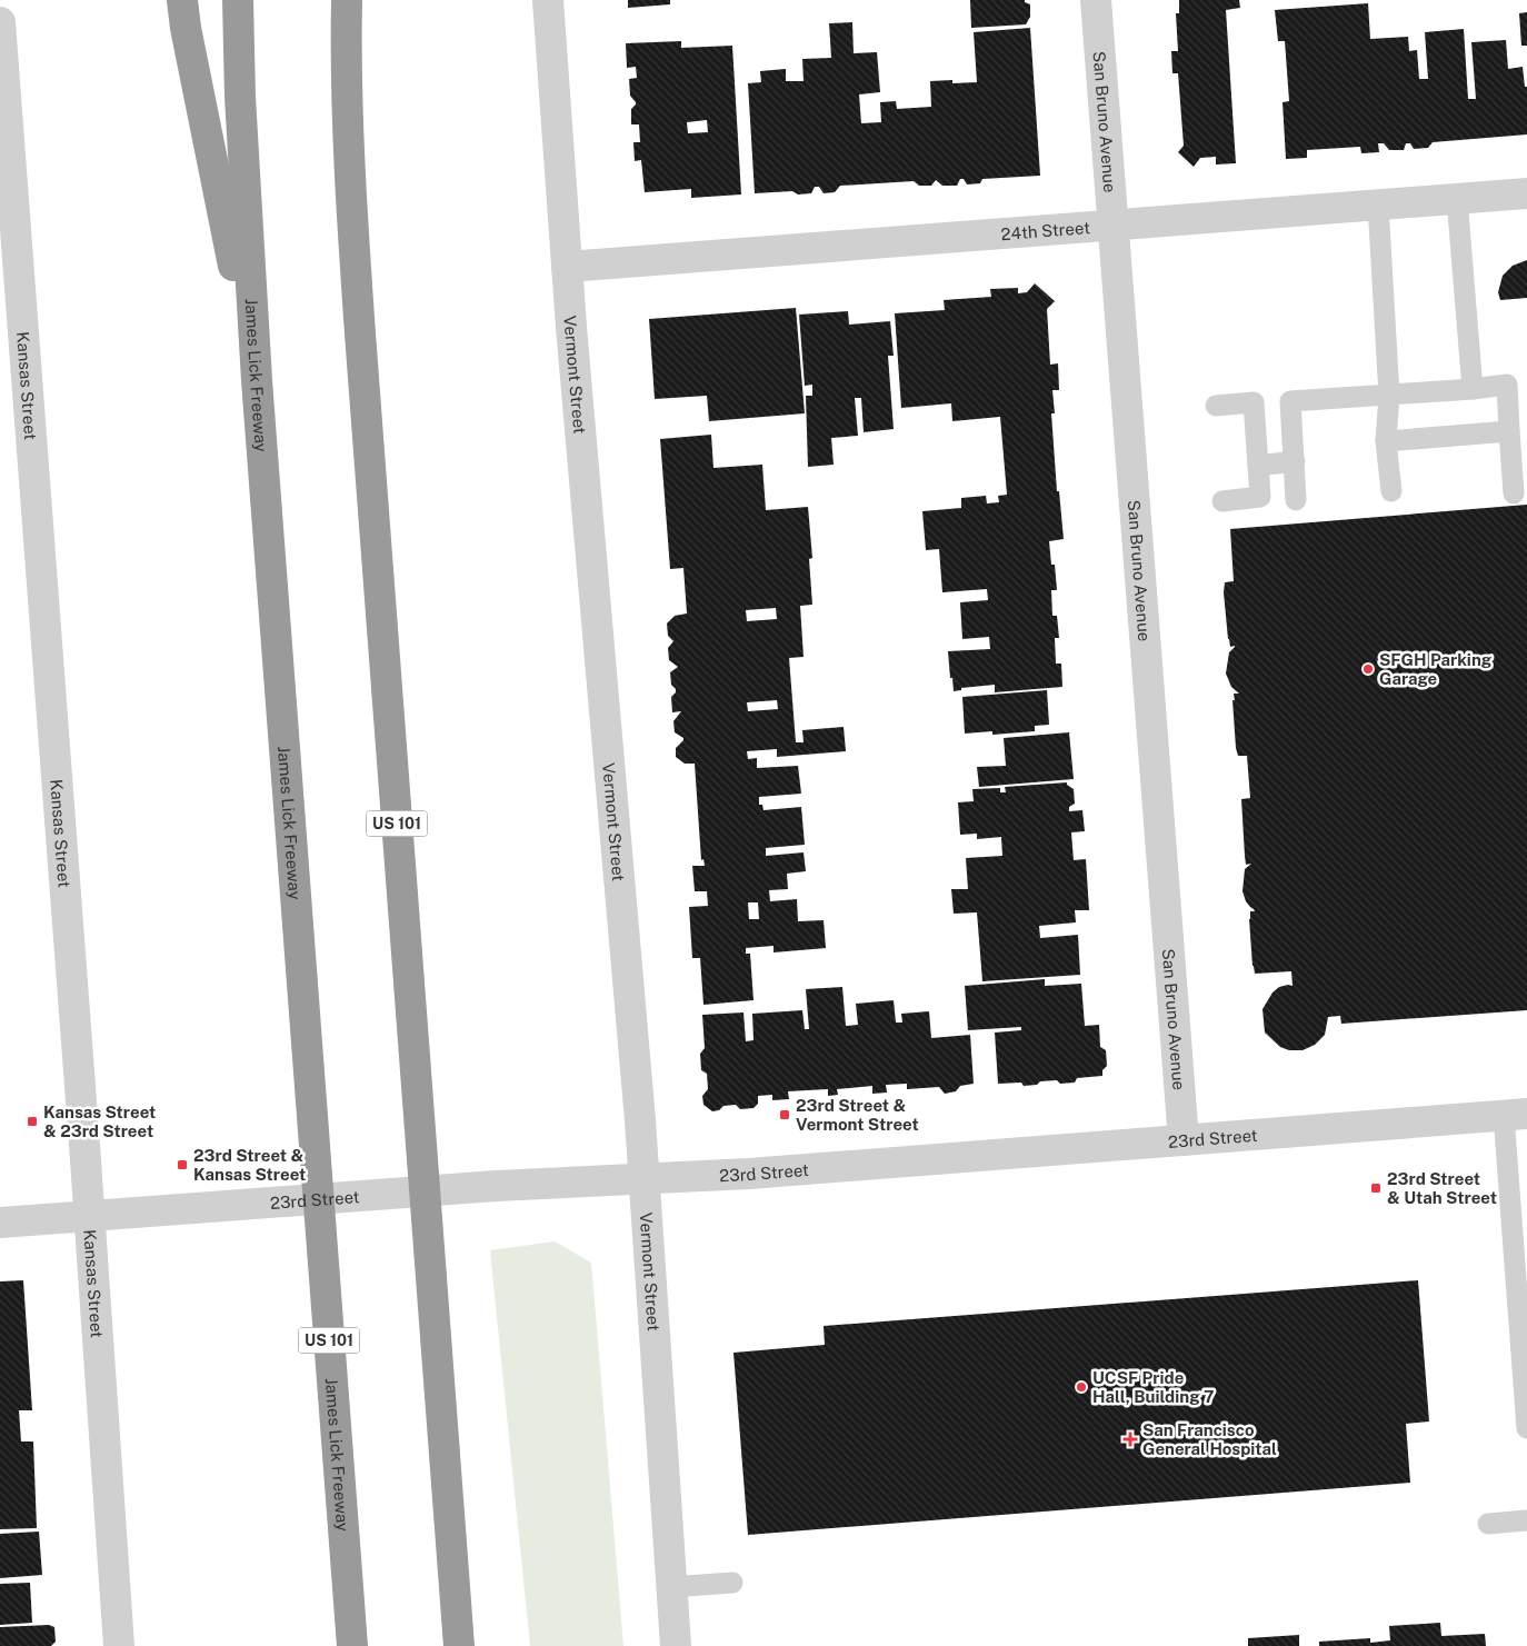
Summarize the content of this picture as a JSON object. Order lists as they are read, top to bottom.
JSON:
{
  "streets": {
    "highway": ["James Lick Freeway", "US 101"],
    "street": [
      "San Bruno Avenue",
      "24th Street",
      "Vermont Street",
      "Kansas Street",
      "23rd Street"
    ]
  },
  "crossings": [
    ["San Bruno Avenue", "24th Street"],
    ["San Bruno Avenue", "23rd Street"],
    ["24th Street", "Vermont Street"],
    ["Vermont Street", "23rd Street"],
    ["Kansas Street", "23rd Street"]
  ],
  "places": {
    "other": ["SFGH Parking Garage", "UCSF Pride Hall, Building 7"],
    "transit": [
      "23rd Street & Vermont Street",
      "Kansas Street & 23rd Street",
      "23rd Street & Kansas Street",
      "23rd Street & Utah Street"
    ],
    "health": ["San Francisco General Hospital"]
  }
}
